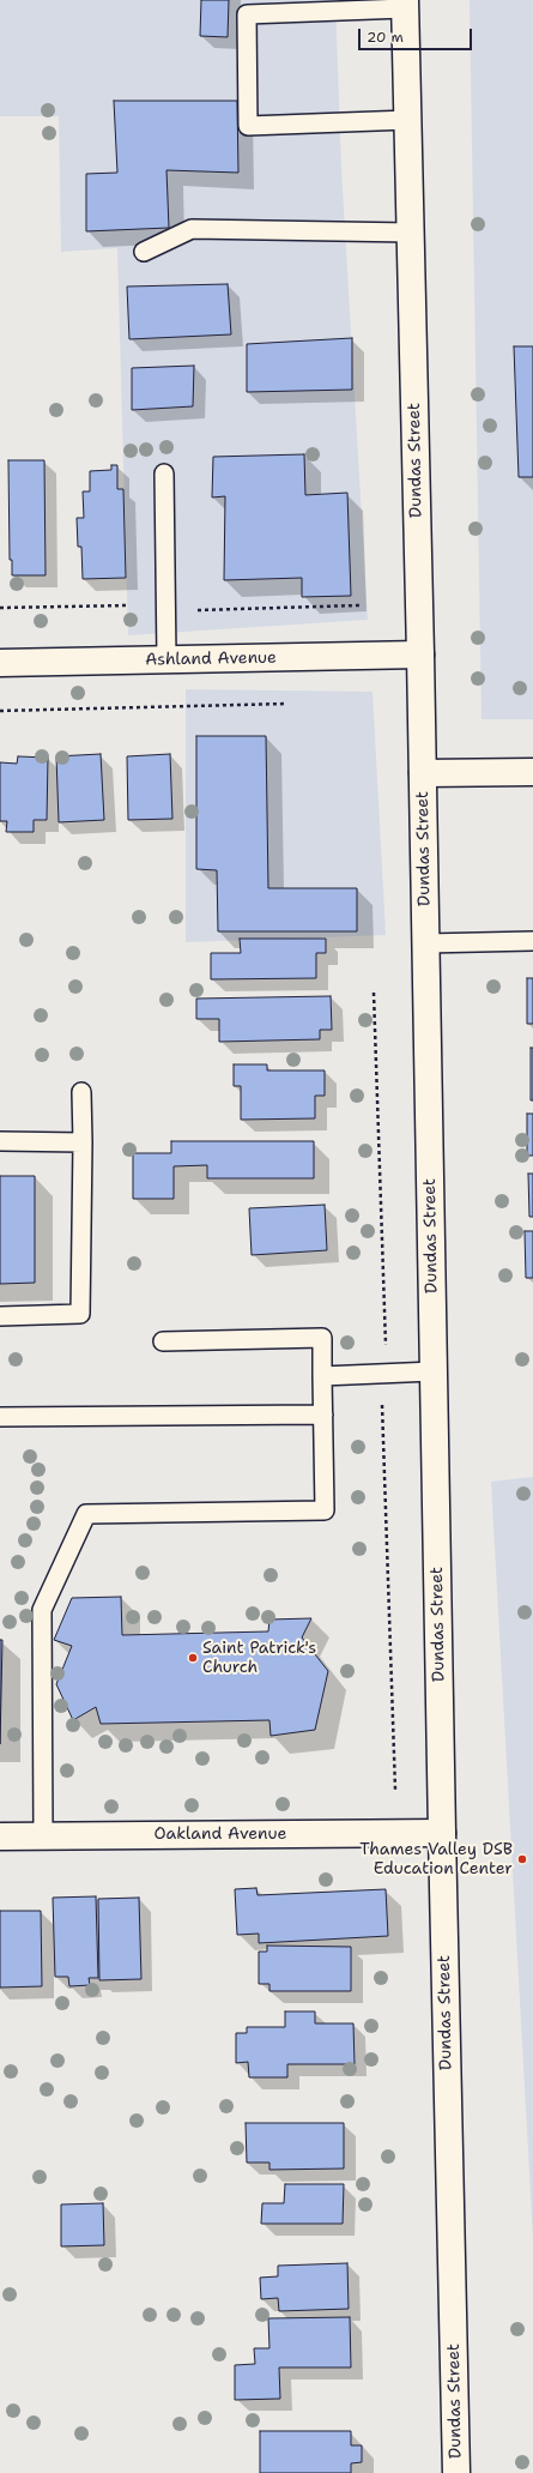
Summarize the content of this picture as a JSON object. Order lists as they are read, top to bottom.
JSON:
{
  "streets": {
    "main road": ["Dundas Street", "Ashland Avenue", "Oakland Avenue"]
  },
  "crossings": [
    ["Dundas Street", "Ashland Avenue"],
    ["Dundas Street", "Oakland Avenue"]
  ],
  "places": ["Saint Patrick's Church", "Thames Valley DSB Education Center"],
  "scale_bar": "20 m"
}
